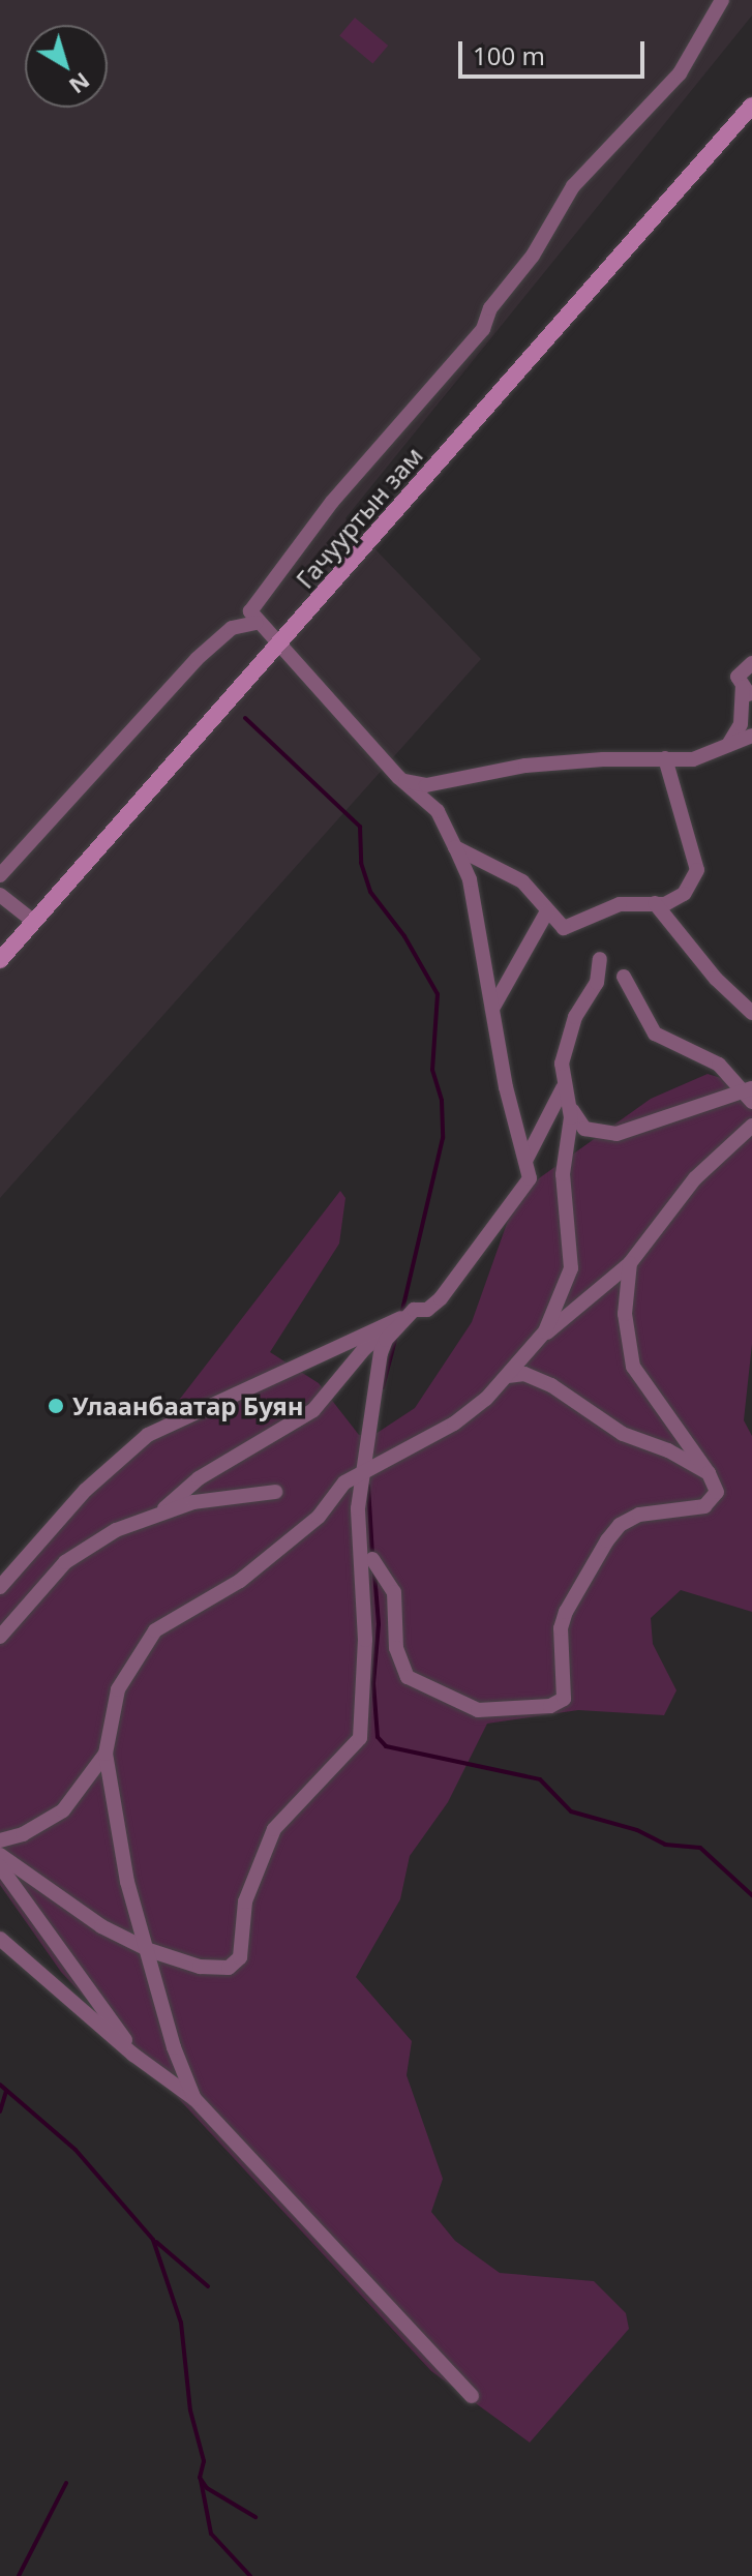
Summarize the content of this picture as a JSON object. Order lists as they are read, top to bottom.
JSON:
{
  "streets": {
    "main road": ["Гачууртын зам"]
  },
  "places": ["Улаанбаатар Буян"],
  "scale_bar": "100 m",
  "north": "bottom right"
}
